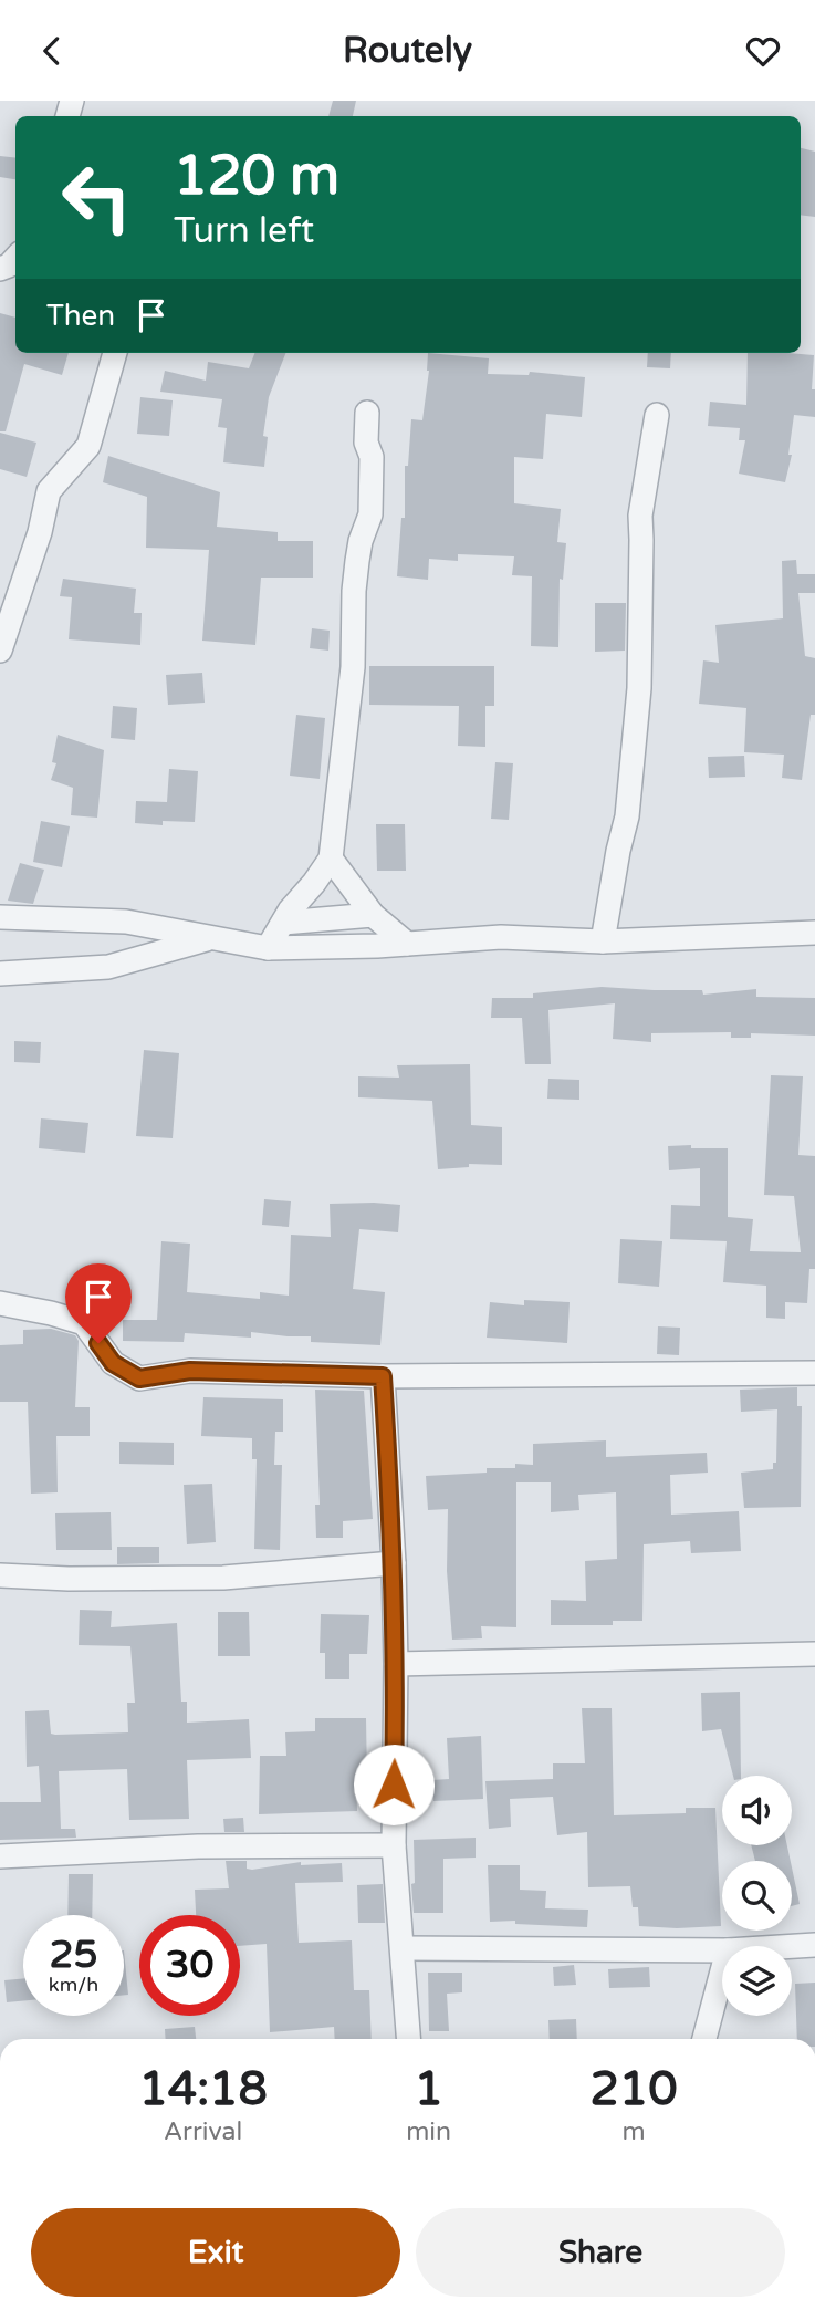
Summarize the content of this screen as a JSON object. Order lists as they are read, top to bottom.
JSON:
{
  "page": {
    "header": "Routely",
    "turn": ["120 m", "Turn left"],
    "then": "Then",
    "speed": "25 km/h",
    "limit": "30",
    "eta": [
      "14:18",
      "Arrival",
      "1",
      "min",
      "210",
      "m"
    ],
    "buttons": ["Exit", "Share"]
  }
}
